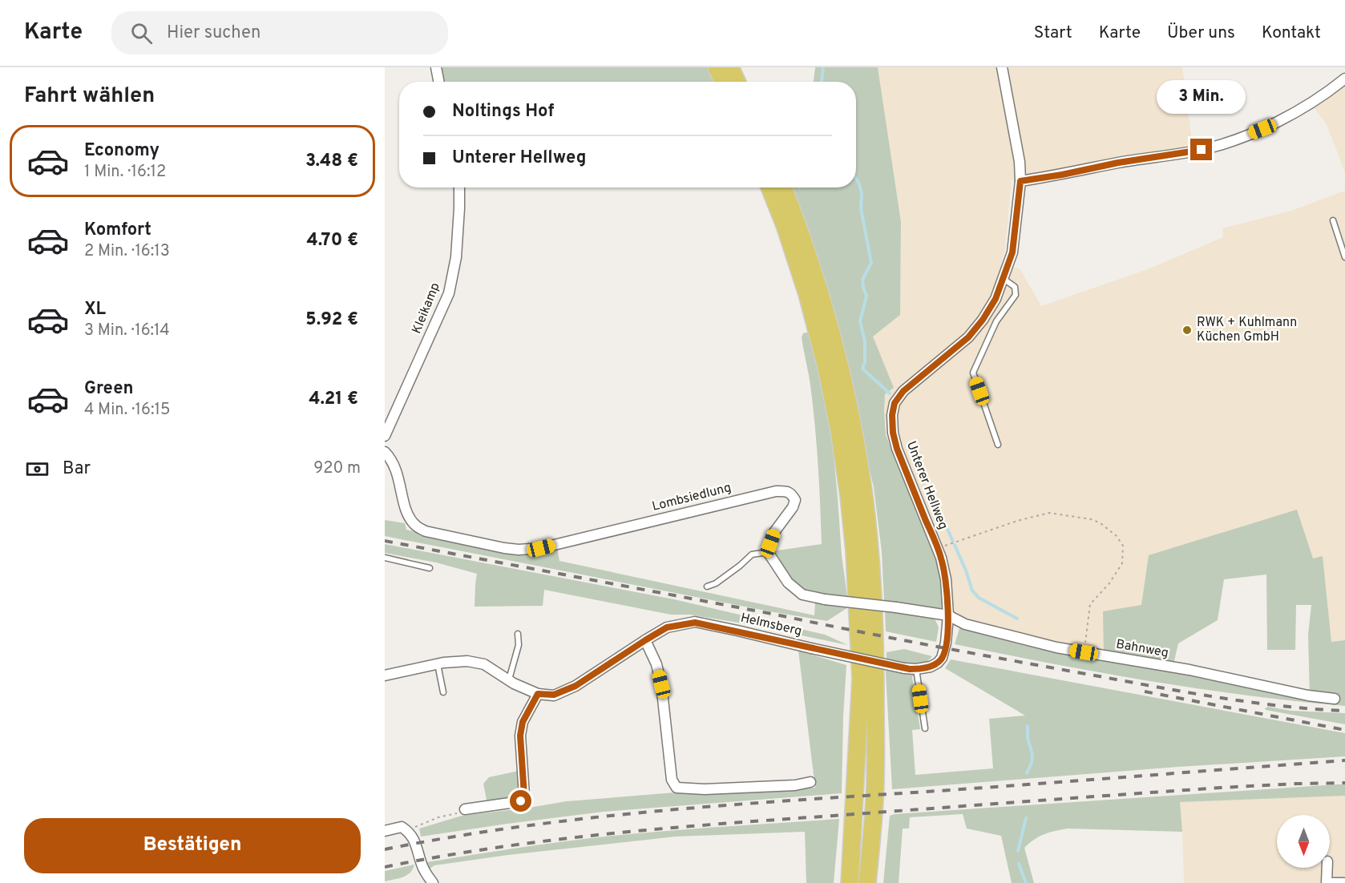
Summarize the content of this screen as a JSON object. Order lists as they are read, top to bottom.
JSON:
{
  "streets": {
    "street": [
      "Kleikamp",
      "Unterer Hellweg",
      "Lombsiedlung",
      "Helmsberg",
      "Bahnweg"
    ]
  },
  "crossings": [
    ["Unterer Hellweg", "Helmsberg"],
    ["Unterer Hellweg", "Bahnweg"]
  ],
  "places": ["RWK + Kuhlmann Küchen GmbH"],
  "north": "bottom",
  "page": {
    "header": "Karte",
    "search": "Hier suchen",
    "nav": [
      "Start",
      "Karte",
      "Über uns",
      "Kontakt"
    ],
    "heading": "Fahrt wählen",
    "bubble": "3 Min.",
    "banner": ["Noltings Hof", "Unterer Hellweg"],
    "list": [
      {
        "name": "Economy",
        "note": "1 Min. · 16:12",
        "value": "3.48 €"
      },
      {
        "name": "Komfort",
        "note": "2 Min. · 16:13",
        "value": "4.70 €"
      },
      {
        "name": "XL",
        "note": "3 Min. · 16:14",
        "value": "5.92 €"
      },
      {
        "name": "Green",
        "note": "4 Min. · 16:15",
        "value": "4.21 €"
      }
    ],
    "pay": ["Bar", "920 m"],
    "buttons": "Bestätigen"
  }
}
